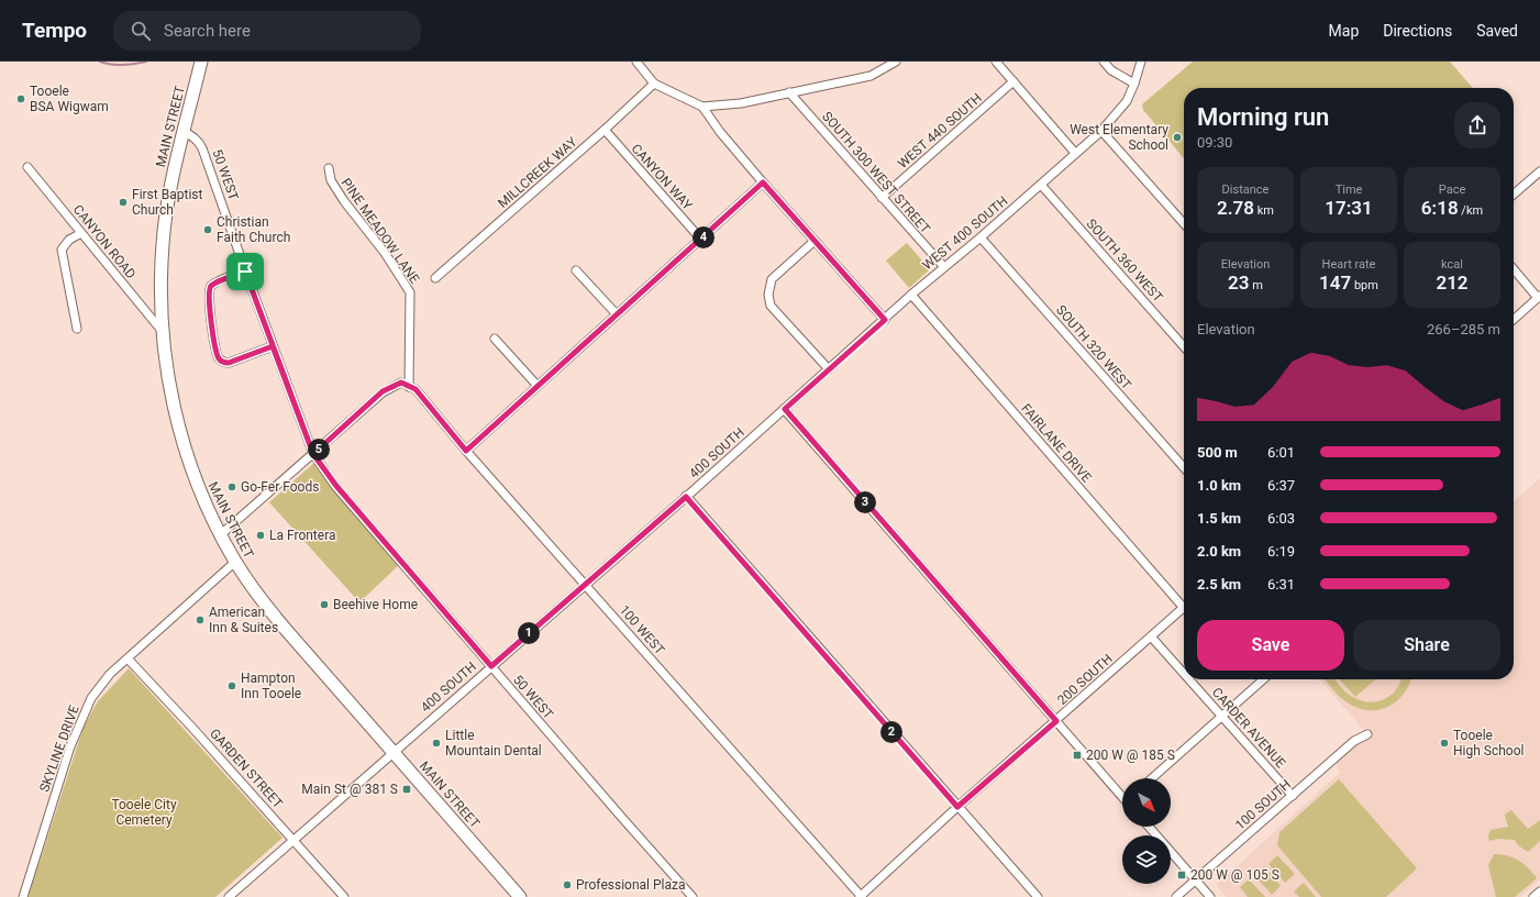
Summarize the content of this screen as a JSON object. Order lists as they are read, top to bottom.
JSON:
{
  "streets": {
    "highway": ["MAIN STREET"],
    "street": [
      "WEST 440 SOUTH",
      "MILLCREEK WAY",
      "SOUTH 300 WEST STREET",
      "50 WEST",
      "CANYON WAY",
      "PINE MEADOW LANE",
      "WEST 400 SOUTH",
      "CANYON ROAD",
      "SOUTH 360 WEST",
      "SOUTH 320 WEST",
      "FAIRLANE DRIVE",
      "400 SOUTH",
      "100 WEST",
      "200 SOUTH",
      "CARDER AVENUE",
      "SKYLINE DRIVE",
      "GARDEN STREET",
      "100 SOUTH"
    ]
  },
  "crossings": [
    ["MAIN STREET", "50 WEST"],
    ["MAIN STREET", "CANYON ROAD"],
    ["MAIN STREET", "400 SOUTH"],
    ["MAIN STREET", "SKYLINE DRIVE"],
    ["WEST 440 SOUTH", "SOUTH 300 WEST STREET"],
    ["MILLCREEK WAY", "CANYON WAY"],
    ["SOUTH 300 WEST STREET", "WEST 400 SOUTH"],
    ["50 WEST", "400 SOUTH"],
    ["50 WEST", "100 WEST"],
    ["PINE MEADOW LANE", "100 WEST"],
    ["WEST 400 SOUTH", "SOUTH 360 WEST"],
    ["WEST 400 SOUTH", "SOUTH 320 WEST"],
    ["WEST 400 SOUTH", "FAIRLANE DRIVE"],
    ["WEST 400 SOUTH", "400 SOUTH"],
    ["400 SOUTH", "100 WEST"],
    ["400 SOUTH", "GARDEN STREET"],
    ["100 WEST", "200 SOUTH"],
    ["200 SOUTH", "CARDER AVENUE"],
    ["CARDER AVENUE", "100 SOUTH"],
    ["SKYLINE DRIVE", "GARDEN STREET"]
  ],
  "parks": ["Tooele City Cemetery"],
  "places": {
    "other": [
      "Tooele BSA Wigwam",
      "West Elementary School",
      "First Baptist Church",
      "Christian Faith Church",
      "Go-Fer Foods",
      "La Frontera",
      "Beehive Home",
      "American Inn & Suites",
      "Hampton Inn Tooele",
      "Little Mountain Dental",
      "Tooele High School",
      "Professional Plaza"
    ],
    "transit": ["200 W @ 185 S", "Main St @ 381 S", "200 W @ 105 S"]
  },
  "north": "bottom right",
  "page": {
    "header": "Tempo",
    "search": "Search here",
    "nav": ["Map", "Directions", "Saved"],
    "heading": ["Morning run", "09:30"],
    "stats": [
      ["Distance", "2.78 km"],
      ["Time", "17:31"],
      ["Pace", "6:18 /km"],
      ["Elevation", "23 m"],
      ["Heart rate", "147 bpm"],
      ["kcal", "212"]
    ],
    "pins": [
      "4",
      "5",
      "3",
      "1",
      "2"
    ],
    "chart": ["Elevation", "266–285 m"],
    "list": [
      {
        "name": "500 m",
        "note": "6:01"
      },
      {
        "name": "1.0 km",
        "note": "6:37"
      },
      {
        "name": "1.5 km",
        "note": "6:03"
      },
      {
        "name": "2.0 km",
        "note": "6:19"
      },
      {
        "name": "2.5 km",
        "note": "6:31"
      }
    ],
    "buttons": ["Save", "Share"]
  }
}
